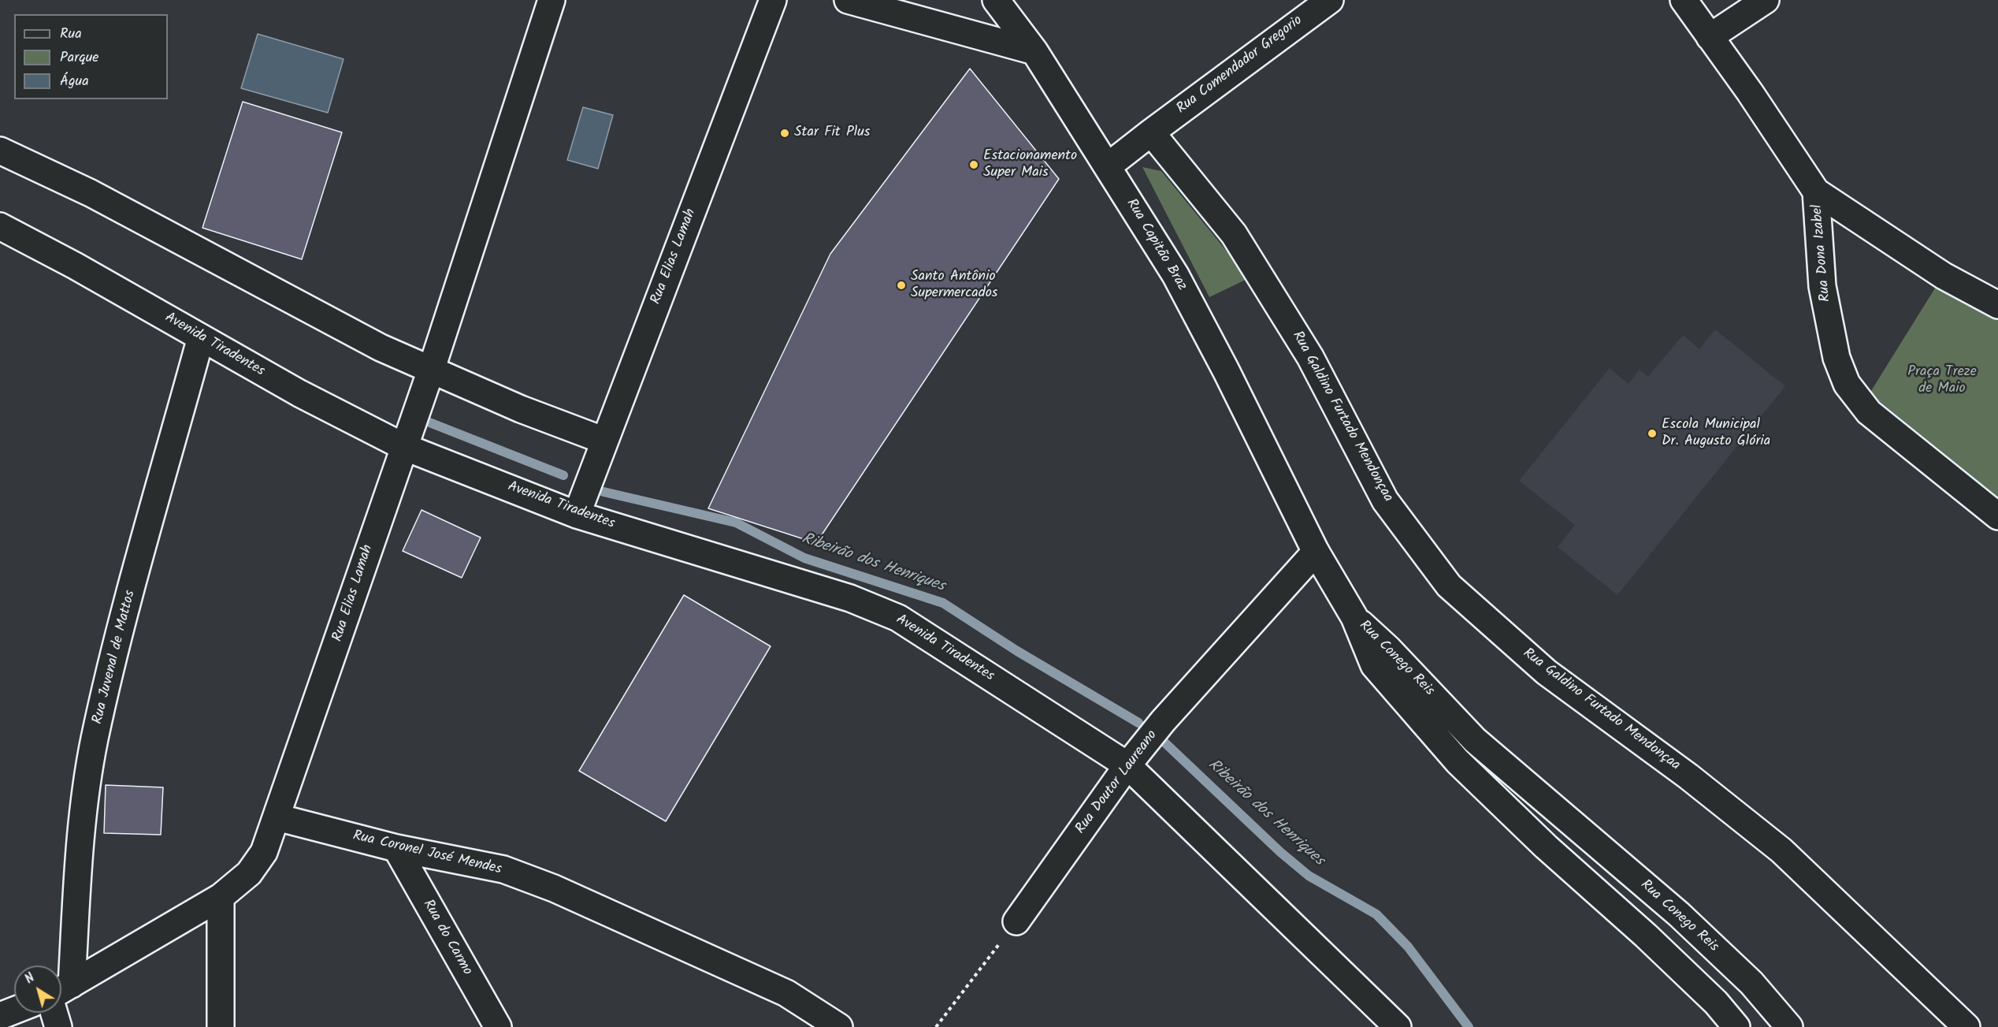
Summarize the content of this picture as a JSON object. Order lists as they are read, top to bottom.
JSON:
{
  "streets": {
    "street": [
      "Rua Comendador Gregorio",
      "Rua Capitão Braz",
      "Rua Dona Izabel",
      "Rua Elias Lamah",
      "Avenida Tiradentes",
      "Rua Galdino Furtado Mendonçaa",
      "Rua Juvenal de Mattos",
      "Rua Conego Reis",
      "Rua Doutor Laureano",
      "Rua Coronel José Mendes",
      "Rua do Carmo"
    ]
  },
  "crossings": [
    ["Rua Comendador Gregorio", "Rua Galdino Furtado Mendonçaa"],
    ["Rua Capitão Braz", "Rua Conego Reis"],
    ["Rua Capitão Braz", "Rua Doutor Laureano"],
    ["Rua Elias Lamah", "Avenida Tiradentes"],
    ["Rua Elias Lamah", "Rua Coronel José Mendes"],
    ["Avenida Tiradentes", "Rua Juvenal de Mattos"],
    ["Avenida Tiradentes", "Rua Doutor Laureano"],
    ["Rua Coronel José Mendes", "Rua do Carmo"]
  ],
  "water": ["Ribeirão dos Henriques"],
  "parks": ["Praça Treze de Maio"],
  "places": [
    "Star Fit Plus",
    "Estacionamento Super Mais",
    "Santo Antônio Supermercados",
    "Escola Municipal Dr. Augusto Glória"
  ],
  "legend": ["Rua", "Parque", "Água"],
  "north": "top left"
}
